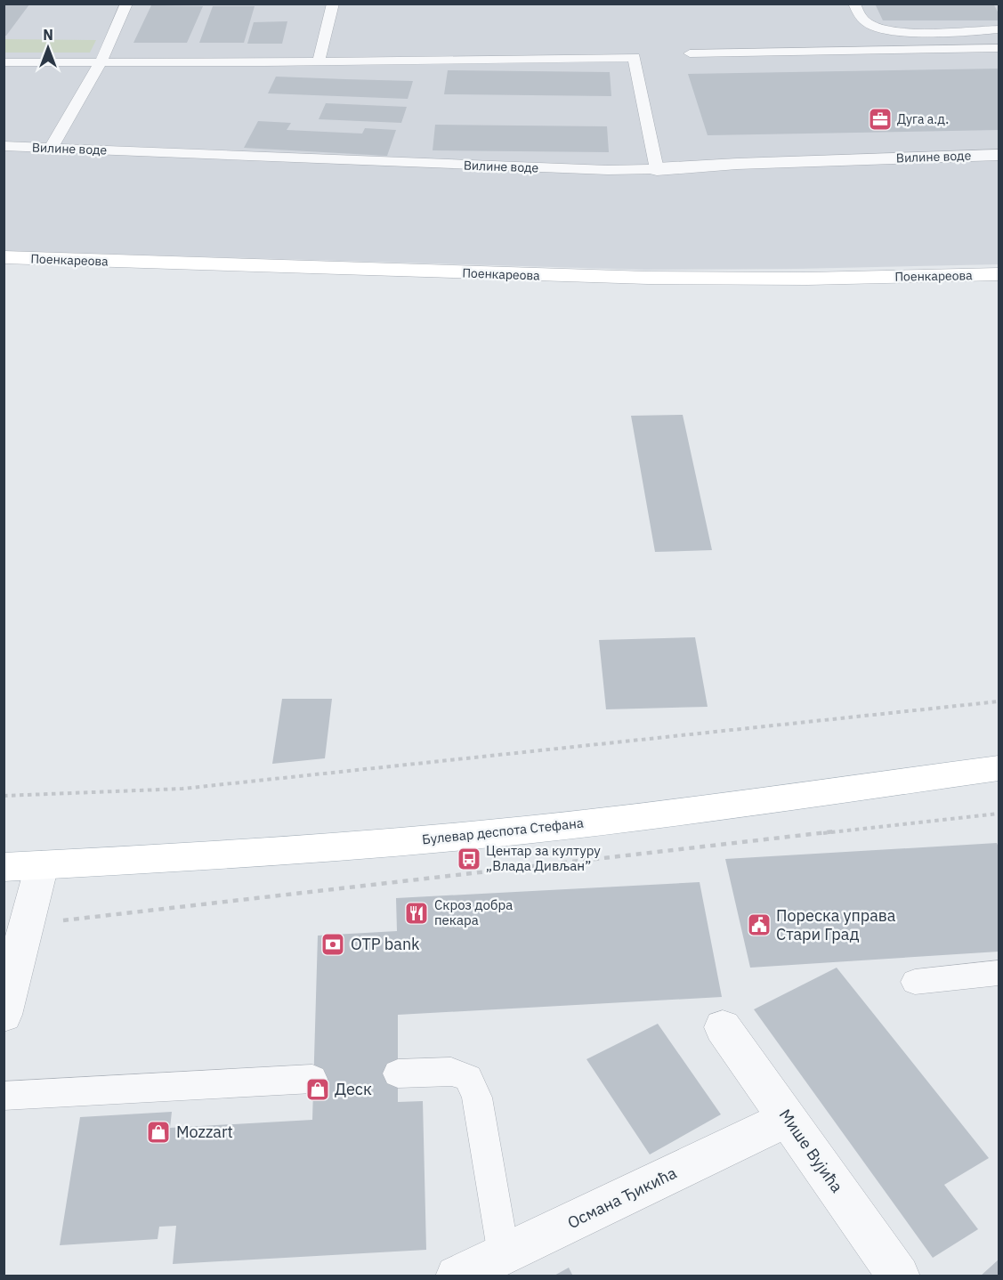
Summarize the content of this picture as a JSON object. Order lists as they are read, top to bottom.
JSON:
{
  "streets": {
    "street": [
      "Вилине воде",
      "Поенкареова",
      "Булевар деспота Стефана",
      "Мише Вујића",
      "Османа Ђикића"
    ]
  },
  "crossings": [
    ["Мише Вујића", "Османа Ђикића"]
  ],
  "places": {
    "office": ["Дуга а.д."],
    "bus stop": ["Центар за културу „Влада Дивљан”"],
    "restaurant": ["Скроз добра пекара"],
    "public building": ["Пореска управа Стари Град"],
    "bank": ["OTP bank"],
    "shop": ["Деск", "Mozzart"]
  },
  "north": "top"
}
